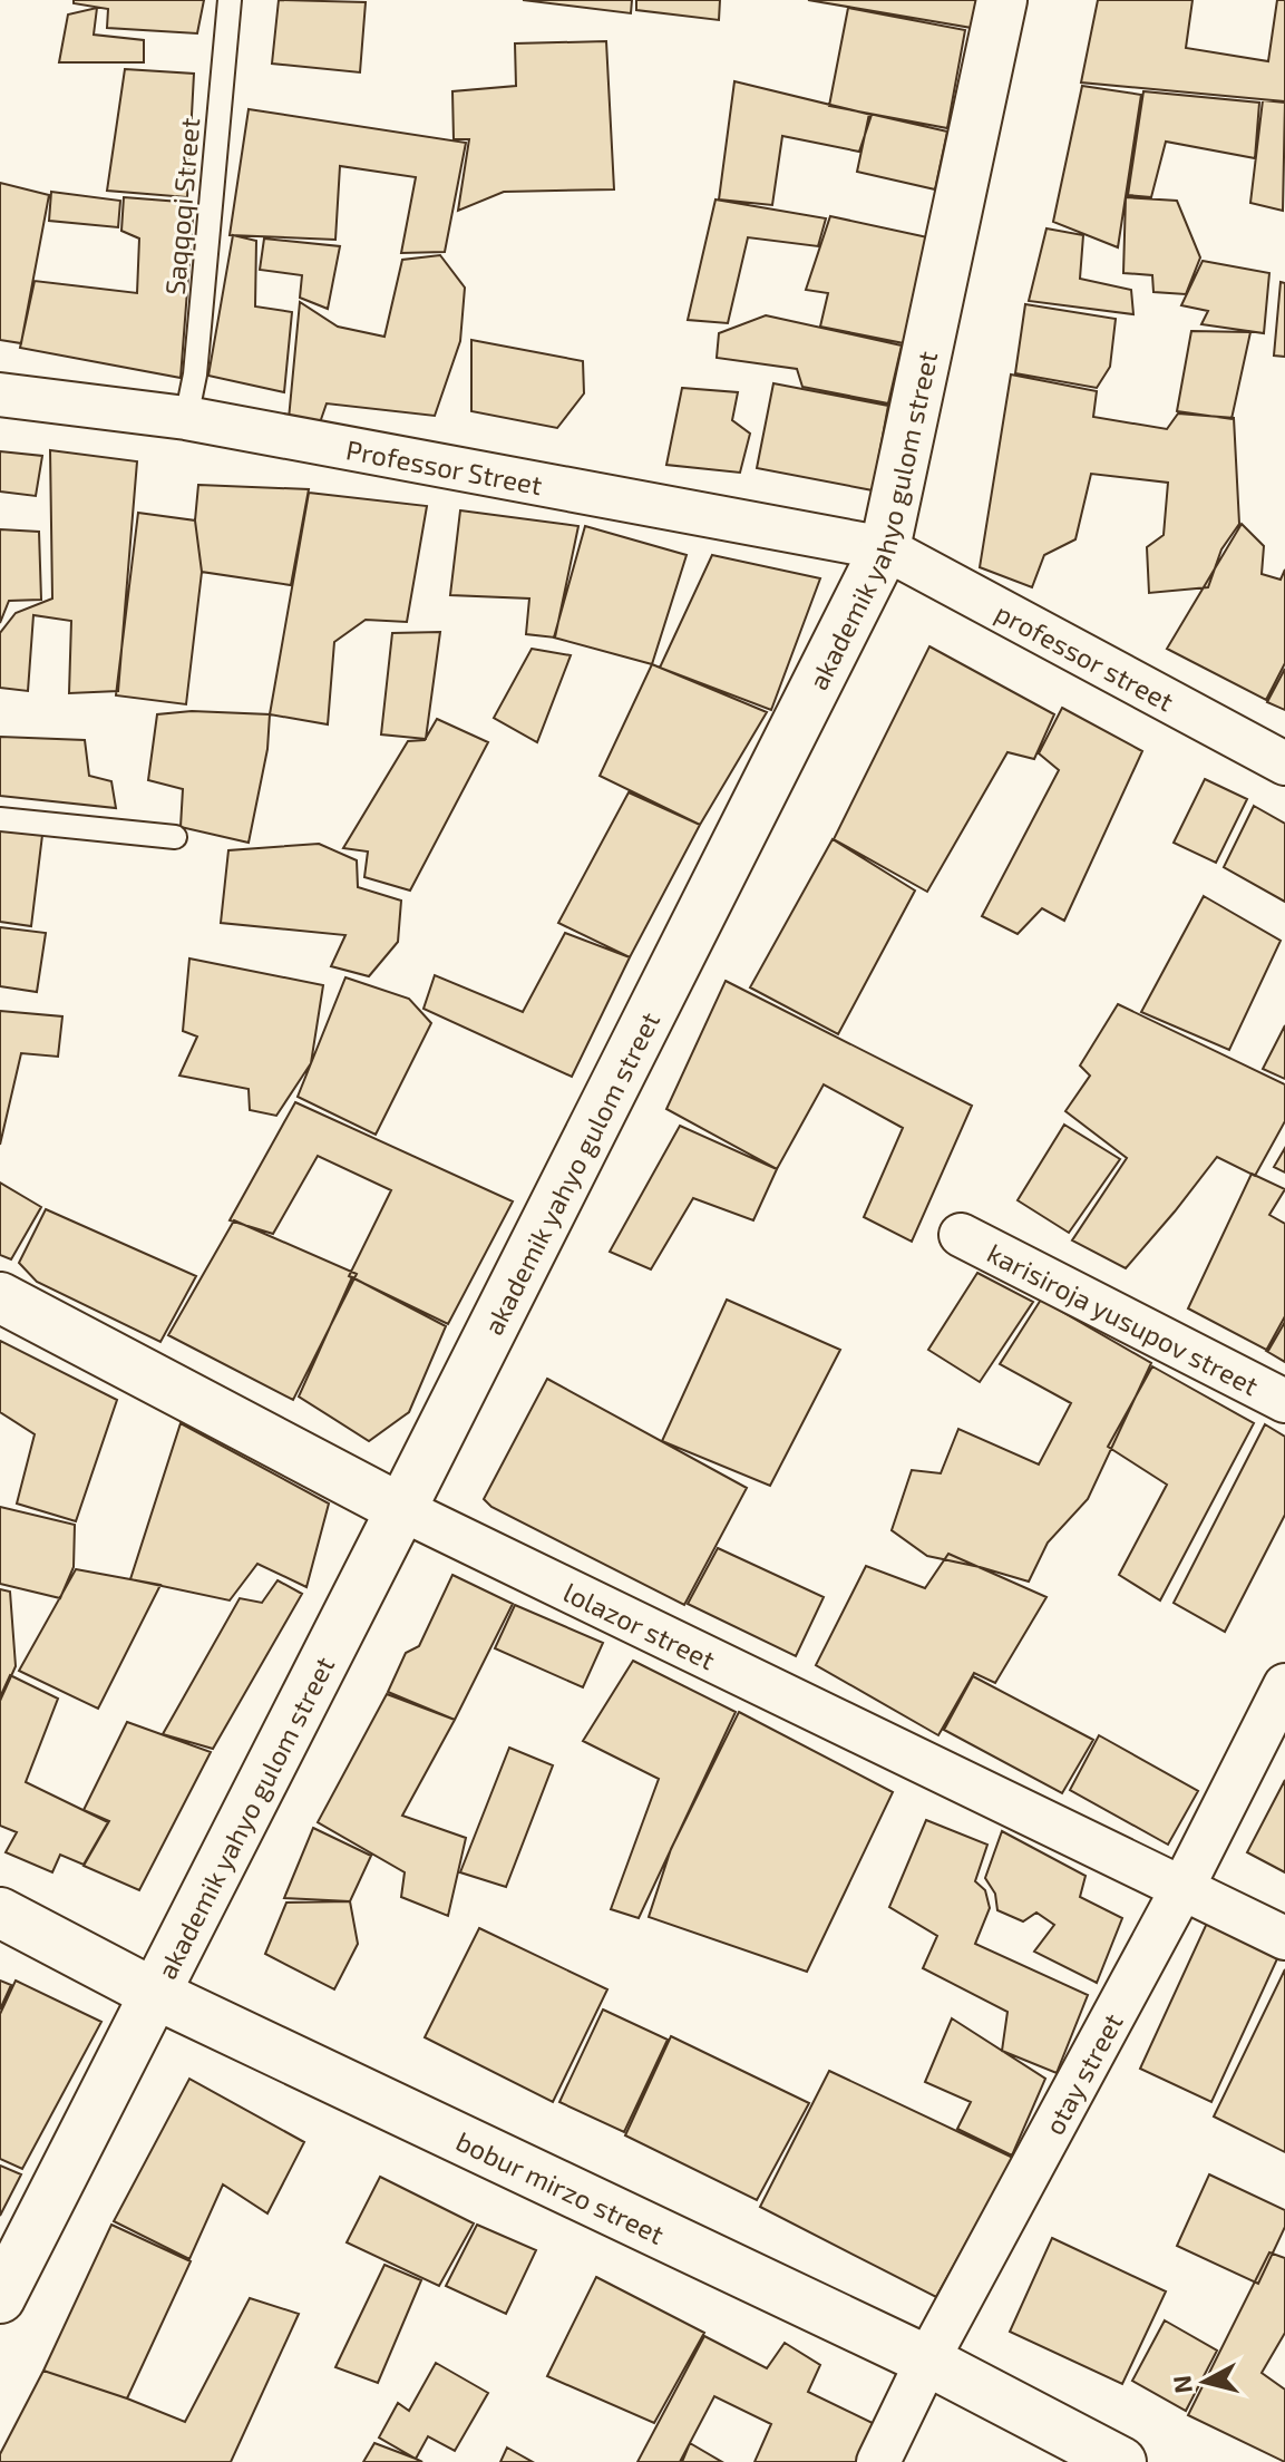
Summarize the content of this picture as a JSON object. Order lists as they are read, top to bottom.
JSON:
{
  "streets": {
    "main road": ["akademik yahyo gulom street", "lolazor street", "bobur mirzo street"],
    "street": [
      "Professor Street",
      "professor street",
      "karisiroja yusupov street",
      "otay street"
    ],
    "lane": ["Saqqoqi Street"]
  },
  "crossings": [
    ["Saqqoqi Street", "Professor Street"],
    ["Professor Street", "akademik yahyo gulom street"],
    ["Professor Street", "professor street"],
    ["akademik yahyo gulom street", "professor street"],
    ["akademik yahyo gulom street", "lolazor street"],
    ["akademik yahyo gulom street", "bobur mirzo street"],
    ["lolazor street", "otay street"],
    ["otay street", "bobur mirzo street"]
  ],
  "north": "left"
}
